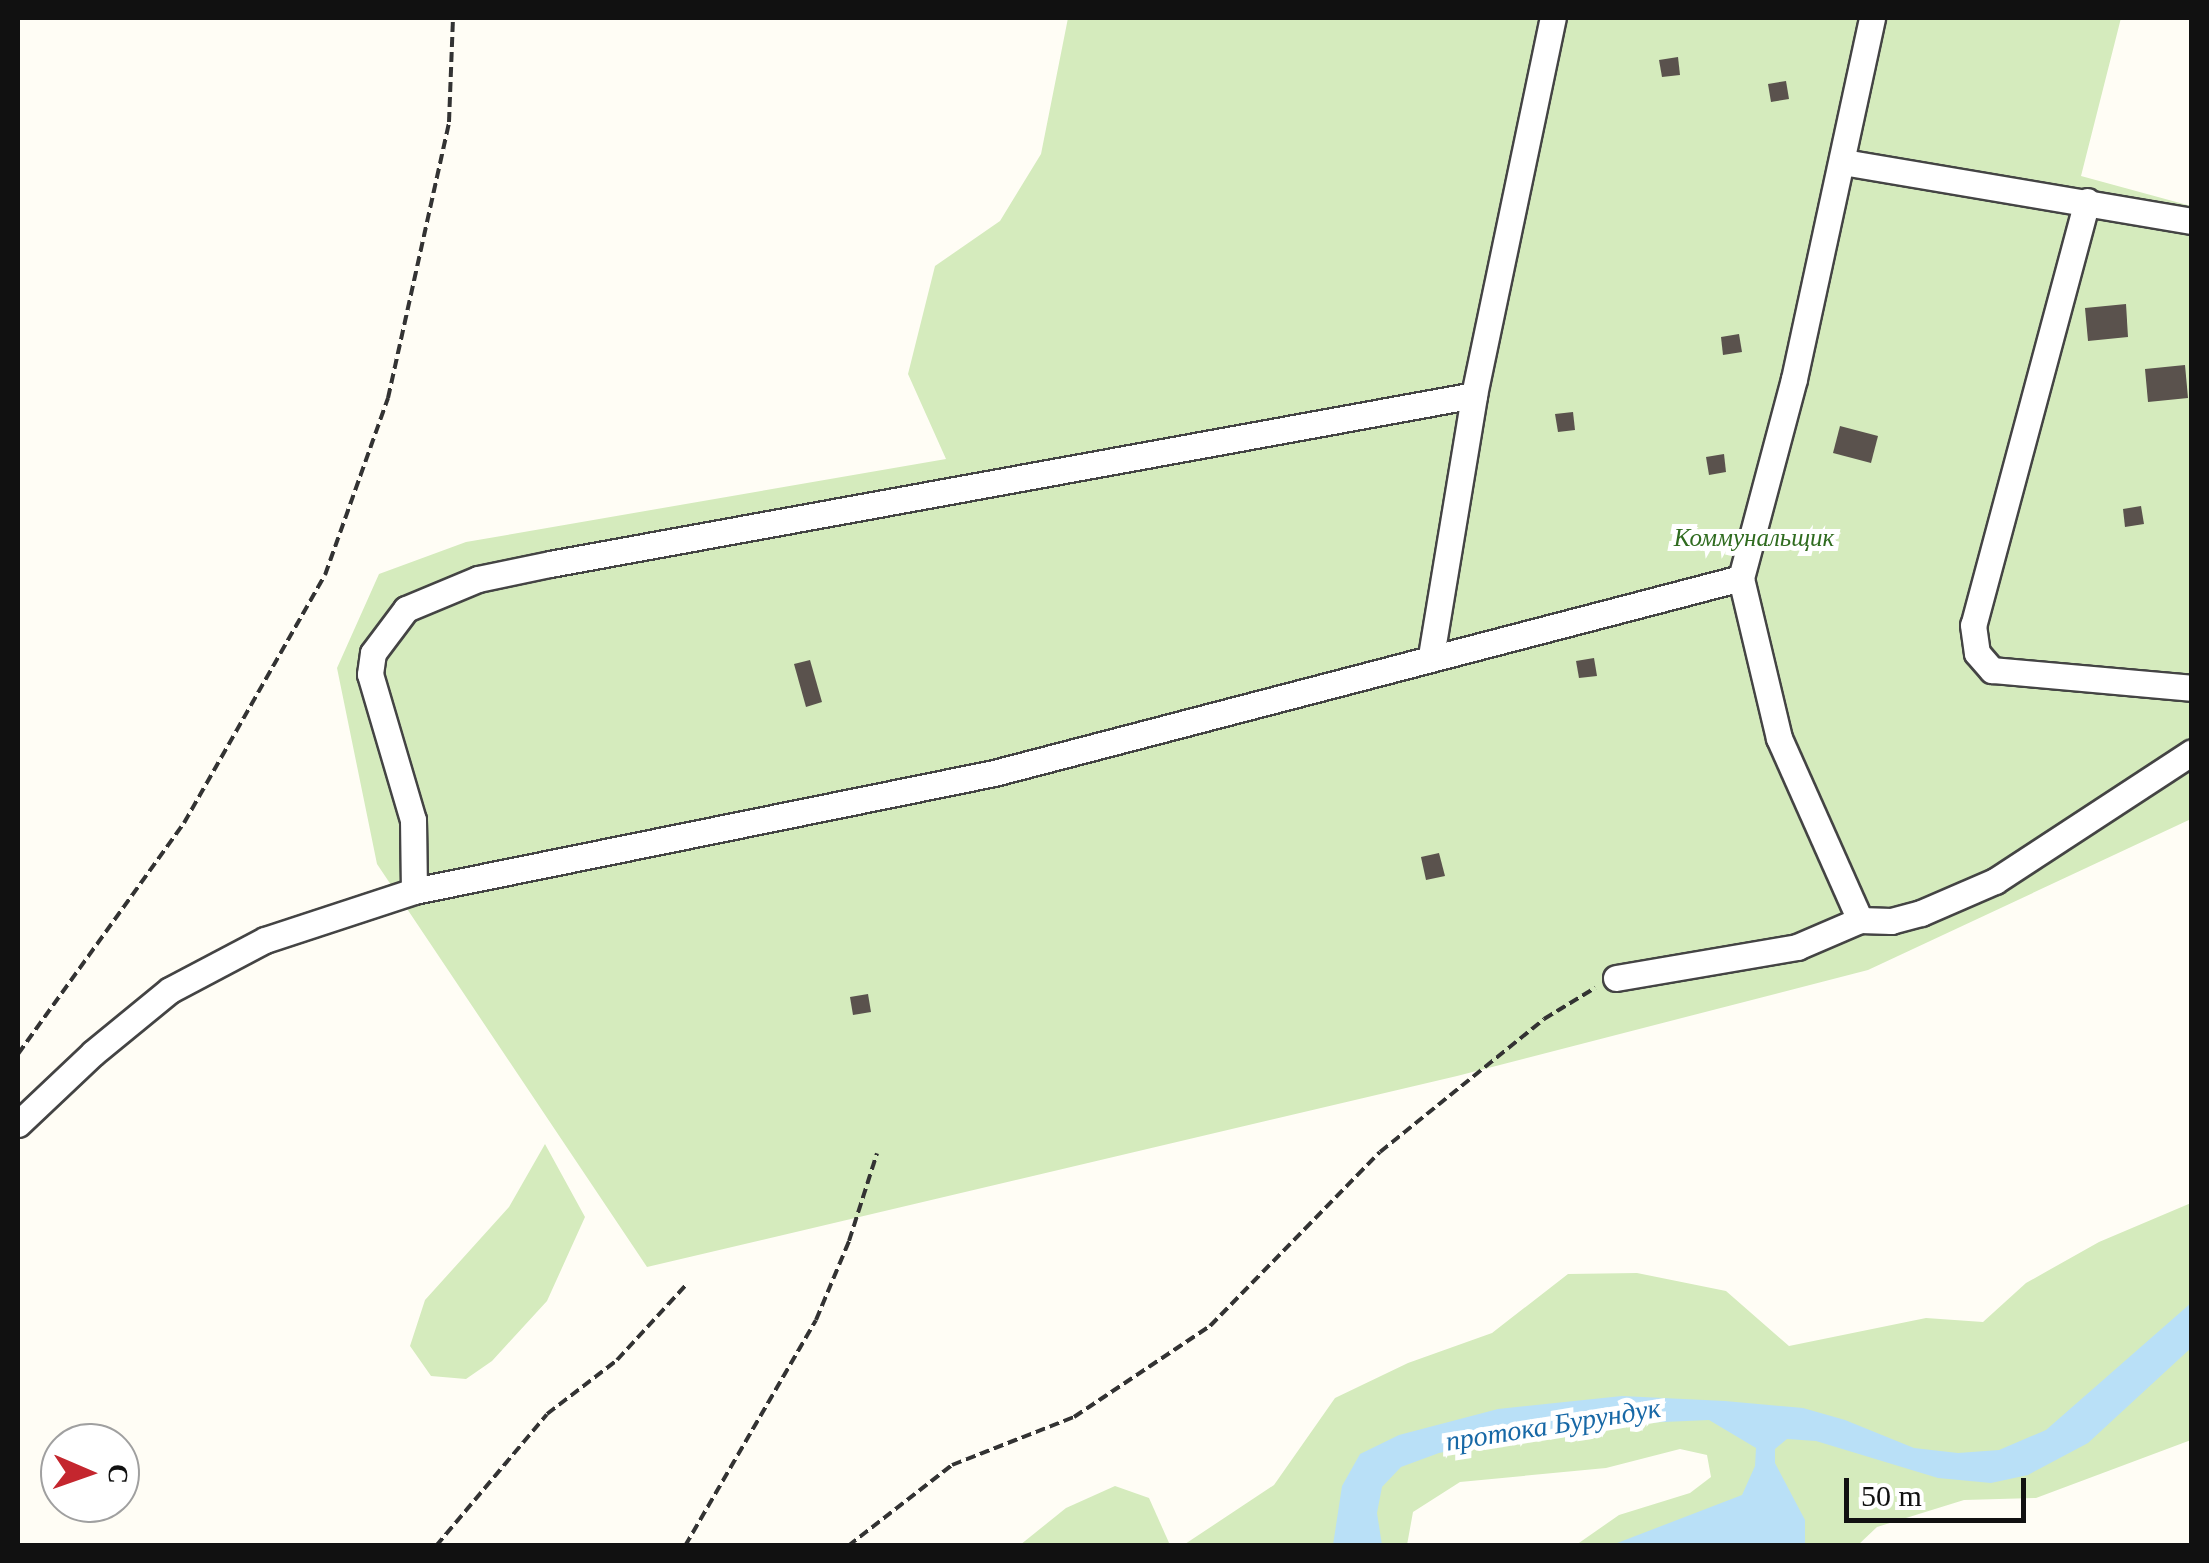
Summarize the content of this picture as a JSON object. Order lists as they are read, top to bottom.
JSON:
{
  "water": ["протока Бурундук"],
  "parks": ["Коммунальщик"],
  "scale_bar": "50 m",
  "north": "right"
}
